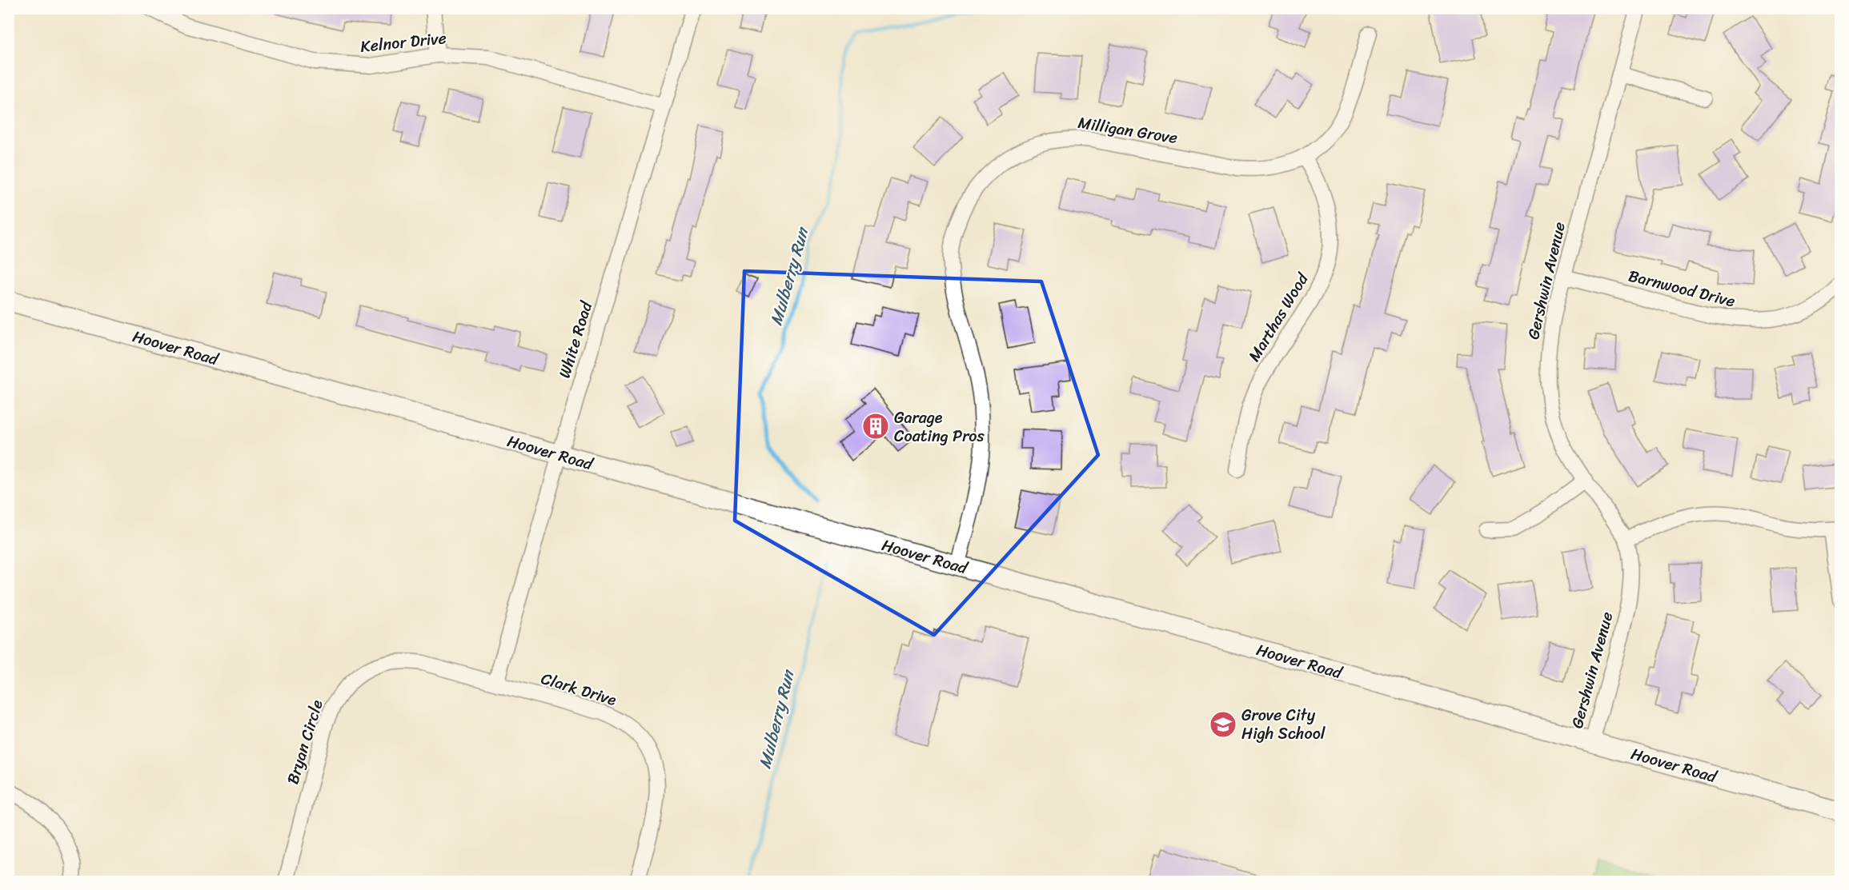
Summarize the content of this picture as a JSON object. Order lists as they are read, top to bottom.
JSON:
{
  "streets": {
    "main road": ["Hoover Road"],
    "street": [
      "Kelnor Drive",
      "Milligan Grove",
      "Gershwin Avenue",
      "Barnwood Drive",
      "Marthas Wood",
      "White Road",
      "Clark Drive",
      "Bryan Circle"
    ]
  },
  "crossings": [
    ["Kelnor Drive", "White Road"],
    ["Milligan Grove", "Marthas Wood"],
    ["Milligan Grove", "Hoover Road"],
    ["Gershwin Avenue", "Barnwood Drive"],
    ["Gershwin Avenue", "Hoover Road"],
    ["White Road", "Hoover Road"],
    ["White Road", "Clark Drive"],
    ["White Road", "Bryan Circle"],
    ["Clark Drive", "Bryan Circle"]
  ],
  "water": ["Mulberry Run"],
  "places": {
    "building": ["Garage Coating Pros"],
    "school or university": ["Grove City High School"]
  }
}
